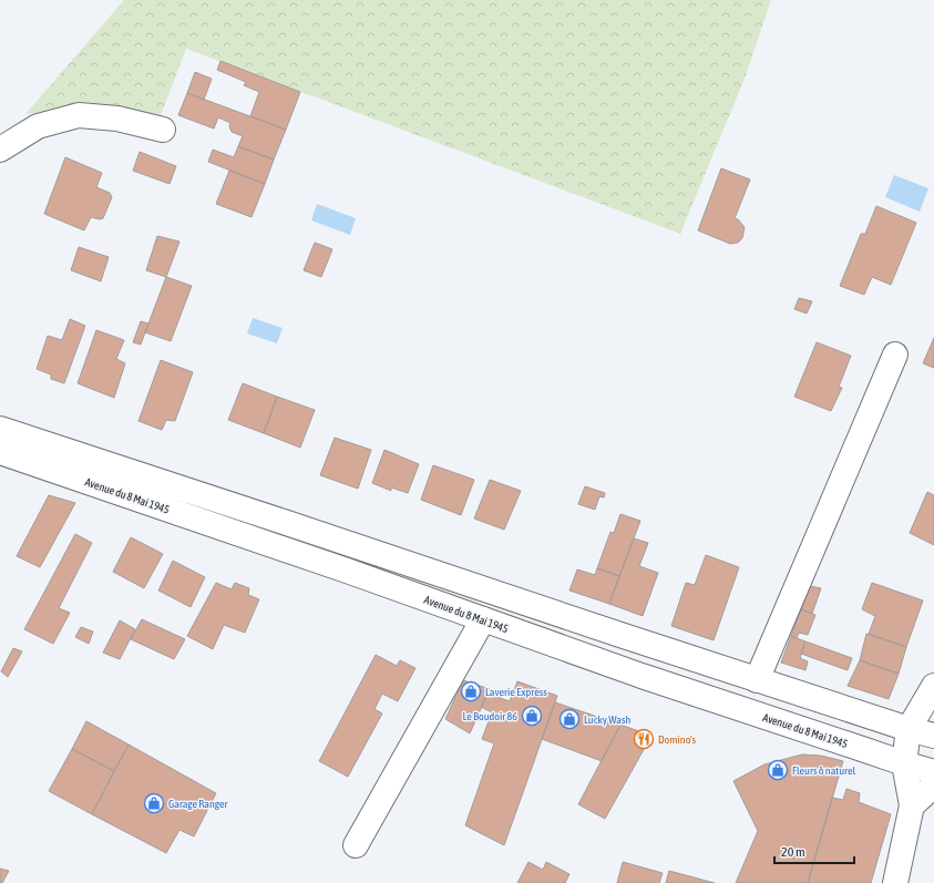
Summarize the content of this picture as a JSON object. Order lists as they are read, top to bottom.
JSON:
{
  "streets": {
    "main road": ["Avenue du 8 Mai 1945"]
  },
  "places": {
    "shop": [
      "Laverie Express",
      "Le Boudoir 86",
      "Lucky Wash",
      "Fleurs ô naturel",
      "Garage Ranger"
    ],
    "restaurant": ["Domino's"]
  },
  "scale_bar": "20 m"
}
